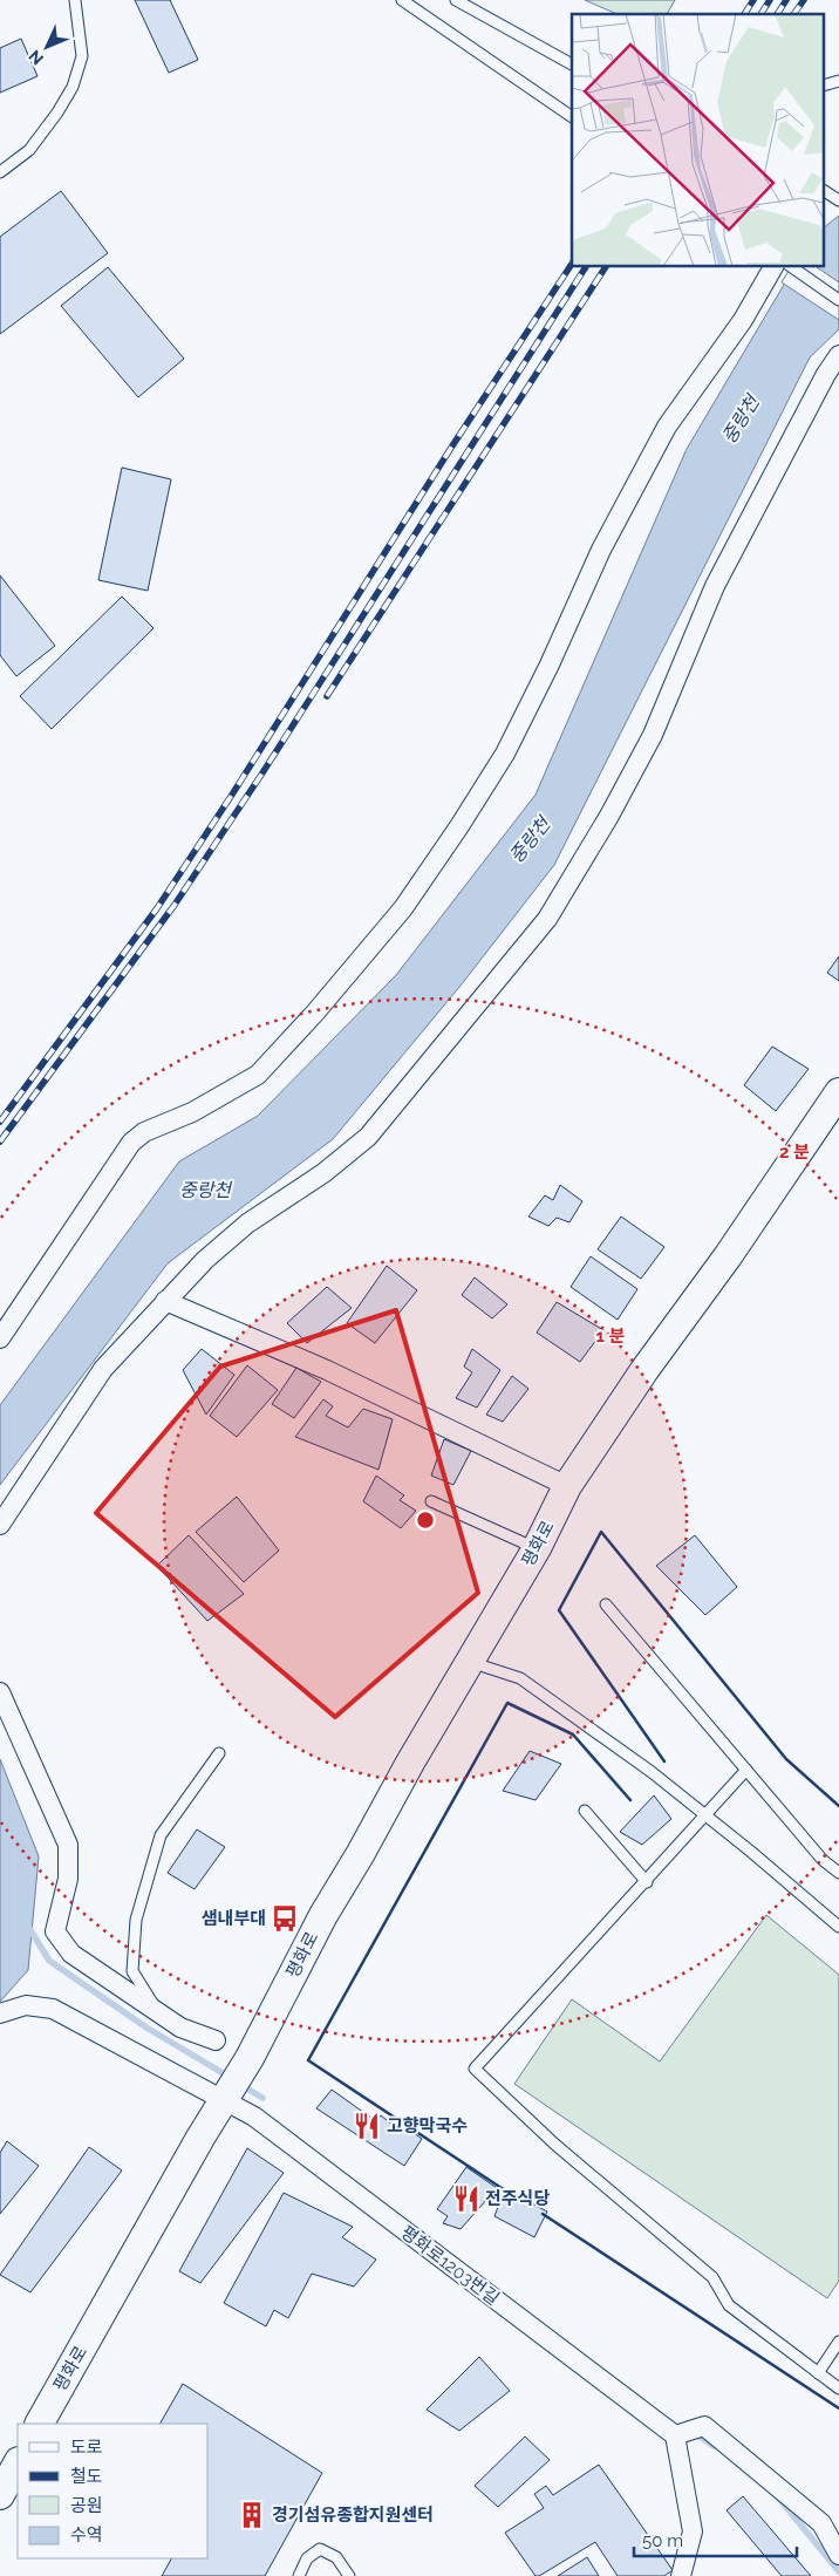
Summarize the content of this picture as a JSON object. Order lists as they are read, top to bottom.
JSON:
{
  "streets": {
    "main road": ["평화로"],
    "street": ["평화로1203번길"]
  },
  "crossings": [
    ["평화로", "평화로1203번길"]
  ],
  "water": ["중랑천"],
  "places": {
    "bus stop": ["샘내부대"],
    "restaurant": ["고향막국수", "전주식당"],
    "building": ["경기섬유종합지원센터"]
  },
  "legend": [
    "도로",
    "철도",
    "공원",
    "수역"
  ],
  "scale_bar": "50 m",
  "north": "bottom left",
  "rings": ["2 분", "1 분"]
}
